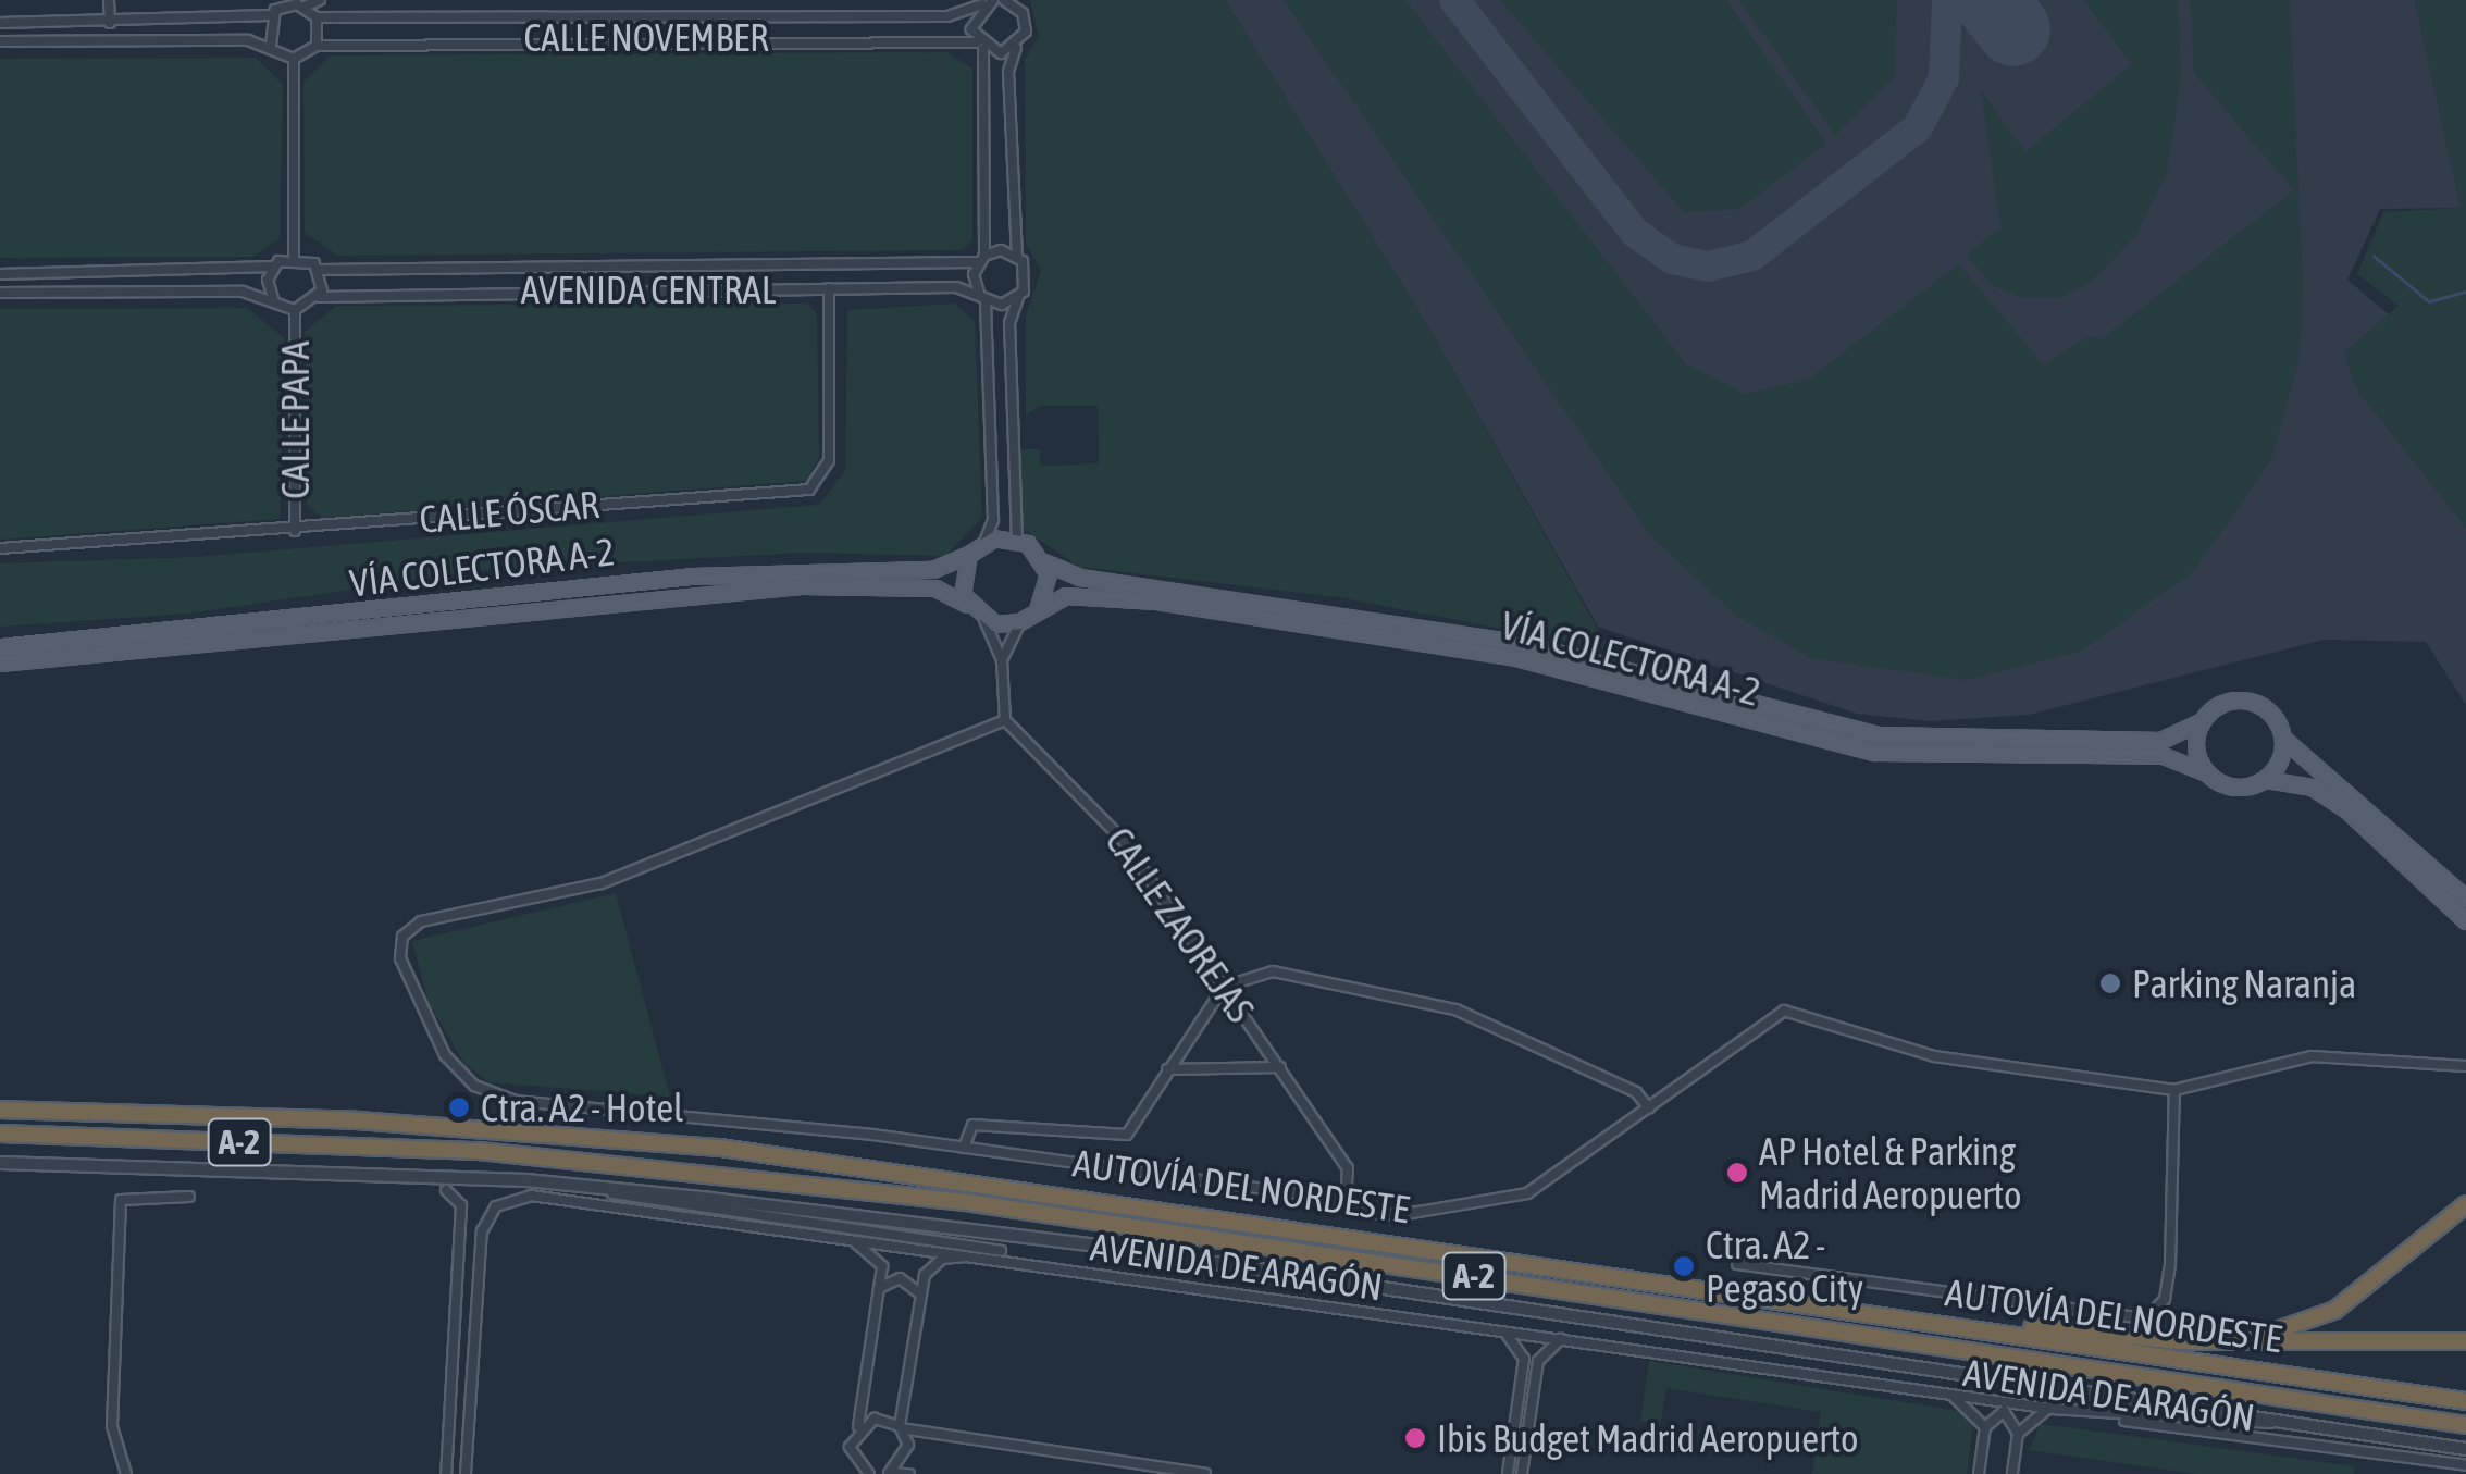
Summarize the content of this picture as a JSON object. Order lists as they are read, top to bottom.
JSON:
{
  "streets": {
    "highway": ["A-2", "AUTOVÍA DEL NORDESTE"],
    "main road": ["VÍA COLECTORA A-2"],
    "street": [
      "CALLE NOVEMBER",
      "AVENIDA CENTRAL",
      "CALLE PAPA",
      "CALLE ÓSCAR",
      "CALLE ZAOREJAS",
      "AVENIDA DE ARAGÓN"
    ]
  },
  "crossings": [
    ["AVENIDA CENTRAL", "CALLE PAPA"],
    ["AVENIDA CENTRAL", "CALLE ÓSCAR"],
    ["CALLE PAPA", "CALLE ÓSCAR"]
  ],
  "places": [
    "Parking Naranja",
    "Ctra. A2 - Hotel",
    "AP Hotel & Parking Madrid Aeropuerto",
    "Ctra. A2 - Pegaso City",
    "Ibis Budget Madrid Aeropuerto"
  ]
}
